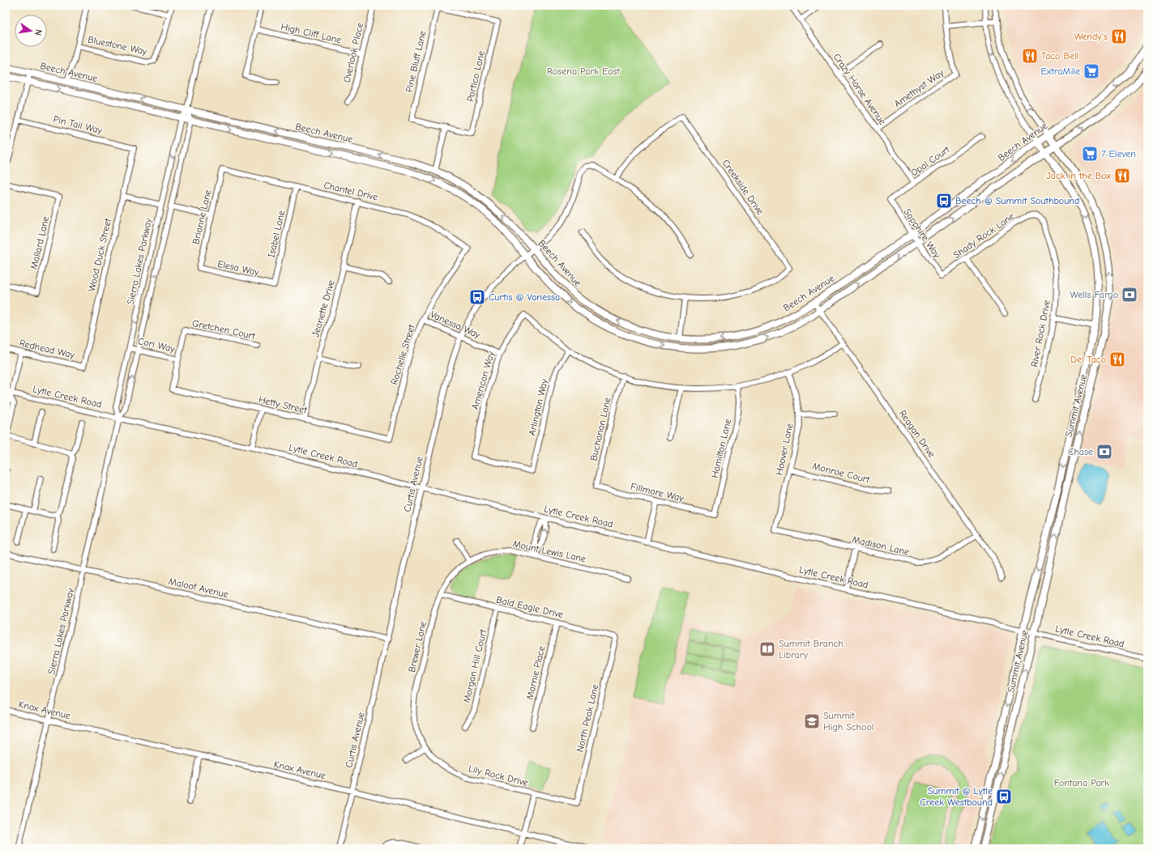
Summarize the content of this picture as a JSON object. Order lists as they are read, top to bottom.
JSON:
{
  "streets": {
    "main road": ["Beech Avenue", "Summit Avenue"],
    "street": [
      "High Cliff Lane",
      "Bluestone Way",
      "Overlook Place",
      "Pine Bluff Lane",
      "Portico Lane",
      "Amethyst Way",
      "Crazy Horse Avenue",
      "Pin Tail Way",
      "Opal Court",
      "Creekside Drive",
      "Chantel Drive",
      "Brianne Lane",
      "Sapphire Way",
      "Isabel Lane",
      "Shady Rock Lane",
      "Mallard Lane",
      "Wood Duck Street",
      "Sierra Lakes Parkway",
      "Elesa Way",
      "Jeanette Drive",
      "Vanessa Way",
      "Gretchen Court",
      "River Rock Drive",
      "Cori Way",
      "Redhead Way",
      "Rochelle Street",
      "American Way",
      "Lytle Creek Road",
      "Hetty Street",
      "Arlington Way",
      "Buchanan Lane",
      "Reagan Drive",
      "Hamilton Lane",
      "Hoover Lane",
      "Monroe Court",
      "Curtis Avenue",
      "Fillmore Way",
      "Madison Lane",
      "Mount Lewis Lane",
      "Maloof Avenue",
      "Bald Eagle Drive",
      "Brewer Lane",
      "Morgan Hill Court",
      "Marnie Place",
      "Knox Avenue",
      "North Peak Lane",
      "Lily Rock Drive"
    ]
  },
  "crossings": [
    ["High Cliff Lane", "Overlook Place"],
    ["Pine Bluff Lane", "Portico Lane"],
    ["Beech Avenue", "Sapphire Way"],
    ["Beech Avenue", "Sierra Lakes Parkway"],
    ["Beech Avenue", "Summit Avenue"],
    ["Beech Avenue", "Reagan Drive"],
    ["Beech Avenue", "Curtis Avenue"],
    ["Amethyst Way", "Crazy Horse Avenue"],
    ["Crazy Horse Avenue", "Opal Court"],
    ["Pin Tail Way", "Wood Duck Street"],
    ["Opal Court", "Sapphire Way"],
    ["Creekside Drive", "Curtis Avenue"],
    ["Chantel Drive", "Brianne Lane"],
    ["Chantel Drive", "Isabel Lane"],
    ["Chantel Drive", "Jeanette Drive"],
    ["Chantel Drive", "Rochelle Street"],
    ["Brianne Lane", "Elesa Way"],
    ["Sapphire Way", "Shady Rock Lane"],
    ["Isabel Lane", "Elesa Way"],
    ["Shady Rock Lane", "River Rock Drive"],
    ["Wood Duck Street", "Redhead Way"],
    ["Sierra Lakes Parkway", "Cori Way"],
    ["Sierra Lakes Parkway", "Lytle Creek Road"],
    ["Sierra Lakes Parkway", "Maloof Avenue"],
    ["Sierra Lakes Parkway", "Knox Avenue"],
    ["Jeanette Drive", "Hetty Street"],
    ["Vanessa Way", "Rochelle Street"],
    ["Vanessa Way", "American Way"],
    ["Vanessa Way", "Curtis Avenue"],
    ["Gretchen Court", "Cori Way"],
    ["Gretchen Court", "Hetty Street"],
    ["Cori Way", "Hetty Street"],
    ["Rochelle Street", "Hetty Street"],
    ["American Way", "Arlington Way"],
    ["Lytle Creek Road", "Summit Avenue"],
    ["Lytle Creek Road", "Curtis Avenue"],
    ["Buchanan Lane", "Fillmore Way"],
    ["Reagan Drive", "Madison Lane"],
    ["Hamilton Lane", "Fillmore Way"],
    ["Hoover Lane", "Monroe Court"],
    ["Hoover Lane", "Madison Lane"],
    ["Curtis Avenue", "Maloof Avenue"],
    ["Curtis Avenue", "Knox Avenue"],
    ["Mount Lewis Lane", "Brewer Lane"],
    ["Bald Eagle Drive", "Brewer Lane"],
    ["Bald Eagle Drive", "Morgan Hill Court"],
    ["Bald Eagle Drive", "Marnie Place"],
    ["Bald Eagle Drive", "North Peak Lane"],
    ["Brewer Lane", "Lily Rock Drive"],
    ["North Peak Lane", "Lily Rock Drive"]
  ],
  "parks": ["Rosena Park East", "Fontana Park"],
  "places": {
    "restaurant": [
      "Wendy's",
      "Taco Bell",
      "Jack in the Box",
      "Del Taco"
    ],
    "supermarket": ["ExtraMile", "7-Eleven"],
    "bus stop": ["Beech @ Summit Southbound", "Curtis @ Vanessa", "Summit @ Lytle Creek Westbound"],
    "bank": ["Wells Fargo", "Chase"],
    "library": ["Summit Branch Library"],
    "school or university": ["Summit High School"]
  },
  "north": "right"
}
